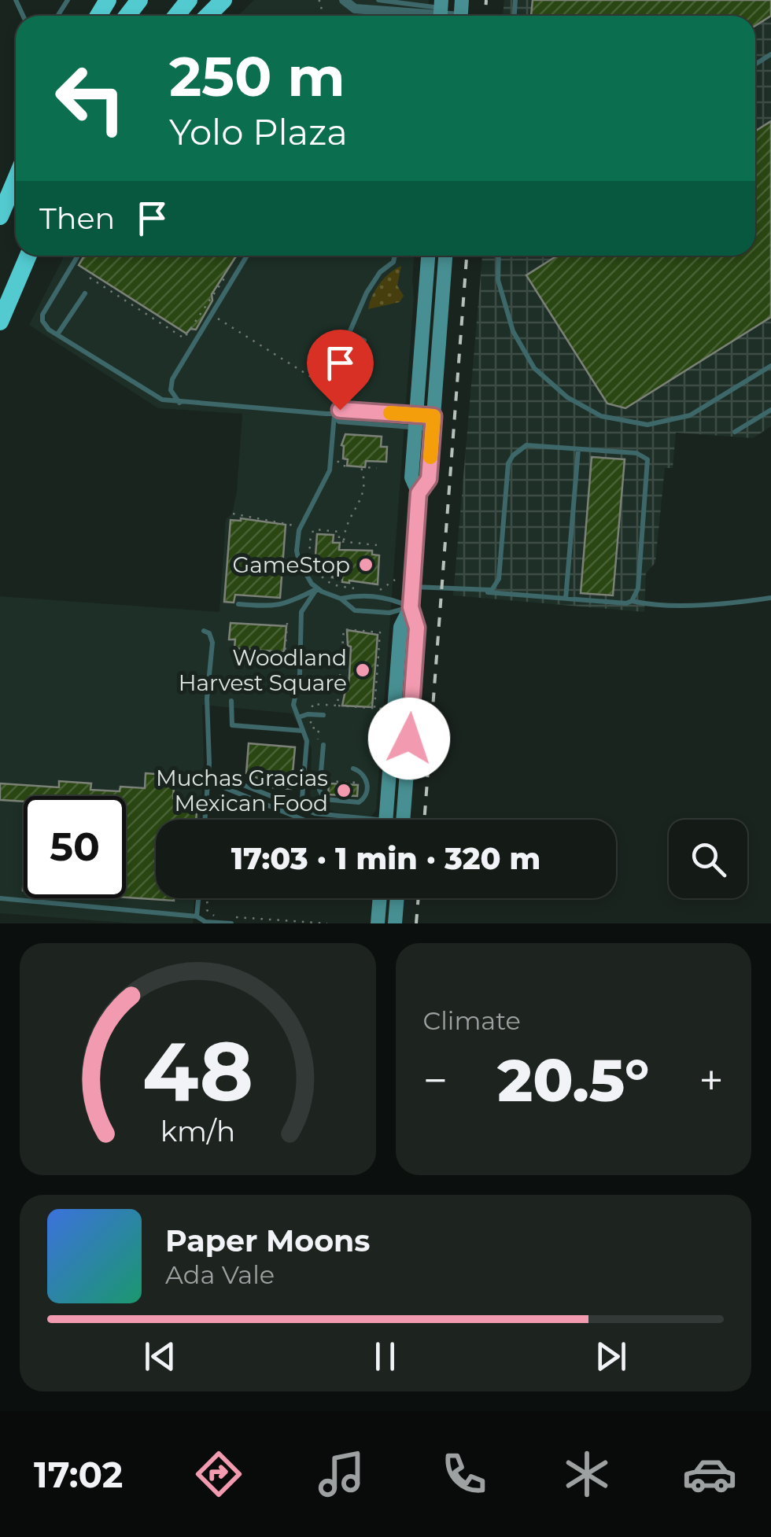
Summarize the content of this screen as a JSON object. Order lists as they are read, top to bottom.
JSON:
{
  "places": ["GameStop", "Woodland Harvest Square", "Muchas Gracias Mexican Food"],
  "page": {
    "turn": ["250 m", "Yolo Plaza"],
    "then": "Then",
    "limit": "50",
    "trip": "17:03 · 1 min · 320 m",
    "tile": "Climate",
    "heat": ["−", "20.5°", "+"],
    "song": ["Paper Moons", "Ada Vale"],
    "tabs": "17:02",
    "gauge": ["48", "km/h"]
  }
}
